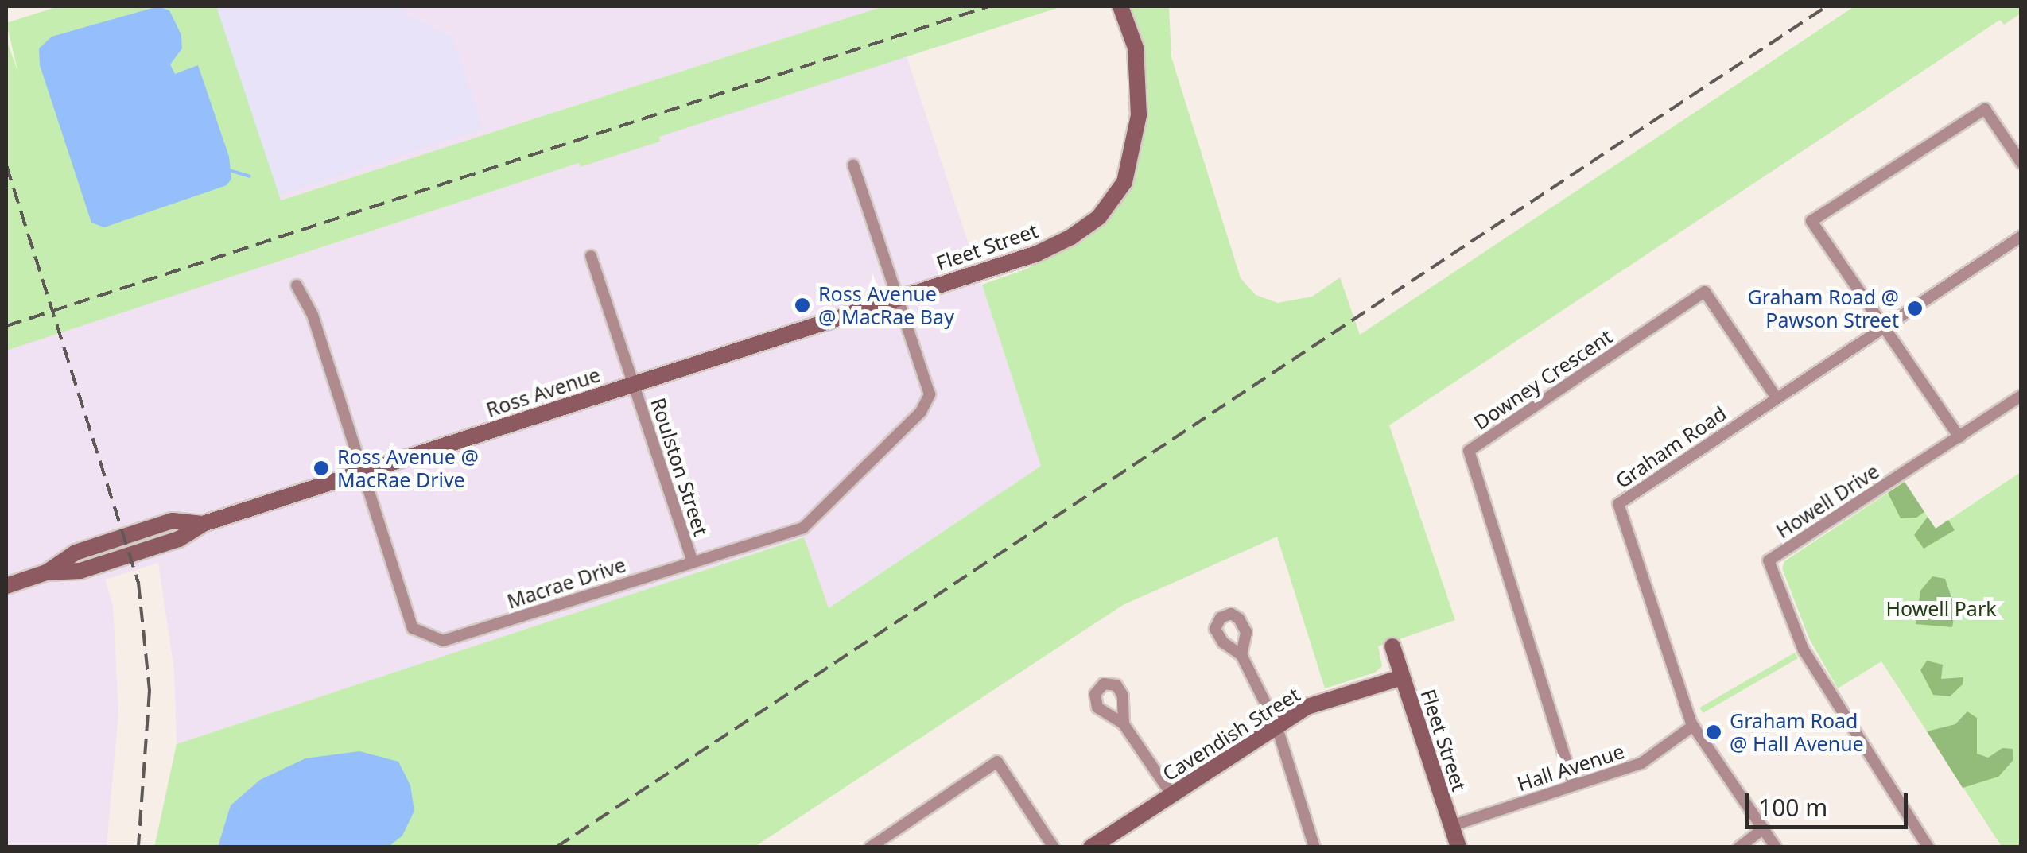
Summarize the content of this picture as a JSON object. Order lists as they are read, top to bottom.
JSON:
{
  "streets": {
    "main road": ["Fleet Street", "Ross Avenue", "Cavendish Street"],
    "street": [
      "Downey Crescent",
      "Graham Road",
      "Roulston Street",
      "Howell Drive",
      "Macrae Drive",
      "Hall Avenue"
    ]
  },
  "crossings": [
    ["Fleet Street", "Ross Avenue"],
    ["Fleet Street", "Macrae Drive"],
    ["Fleet Street", "Cavendish Street"],
    ["Fleet Street", "Hall Avenue"],
    ["Downey Crescent", "Graham Road"],
    ["Downey Crescent", "Hall Avenue"],
    ["Ross Avenue", "Roulston Street"],
    ["Ross Avenue", "Macrae Drive"],
    ["Graham Road", "Hall Avenue"],
    ["Roulston Street", "Macrae Drive"]
  ],
  "parks": ["Howell Park"],
  "places": [
    "Ross Avenue @ MacRae Bay",
    "Graham Road @ Pawson Street",
    "Ross Avenue @ MacRae Drive",
    "Graham Road @ Hall Avenue"
  ],
  "scale_bar": "100 m"
}
